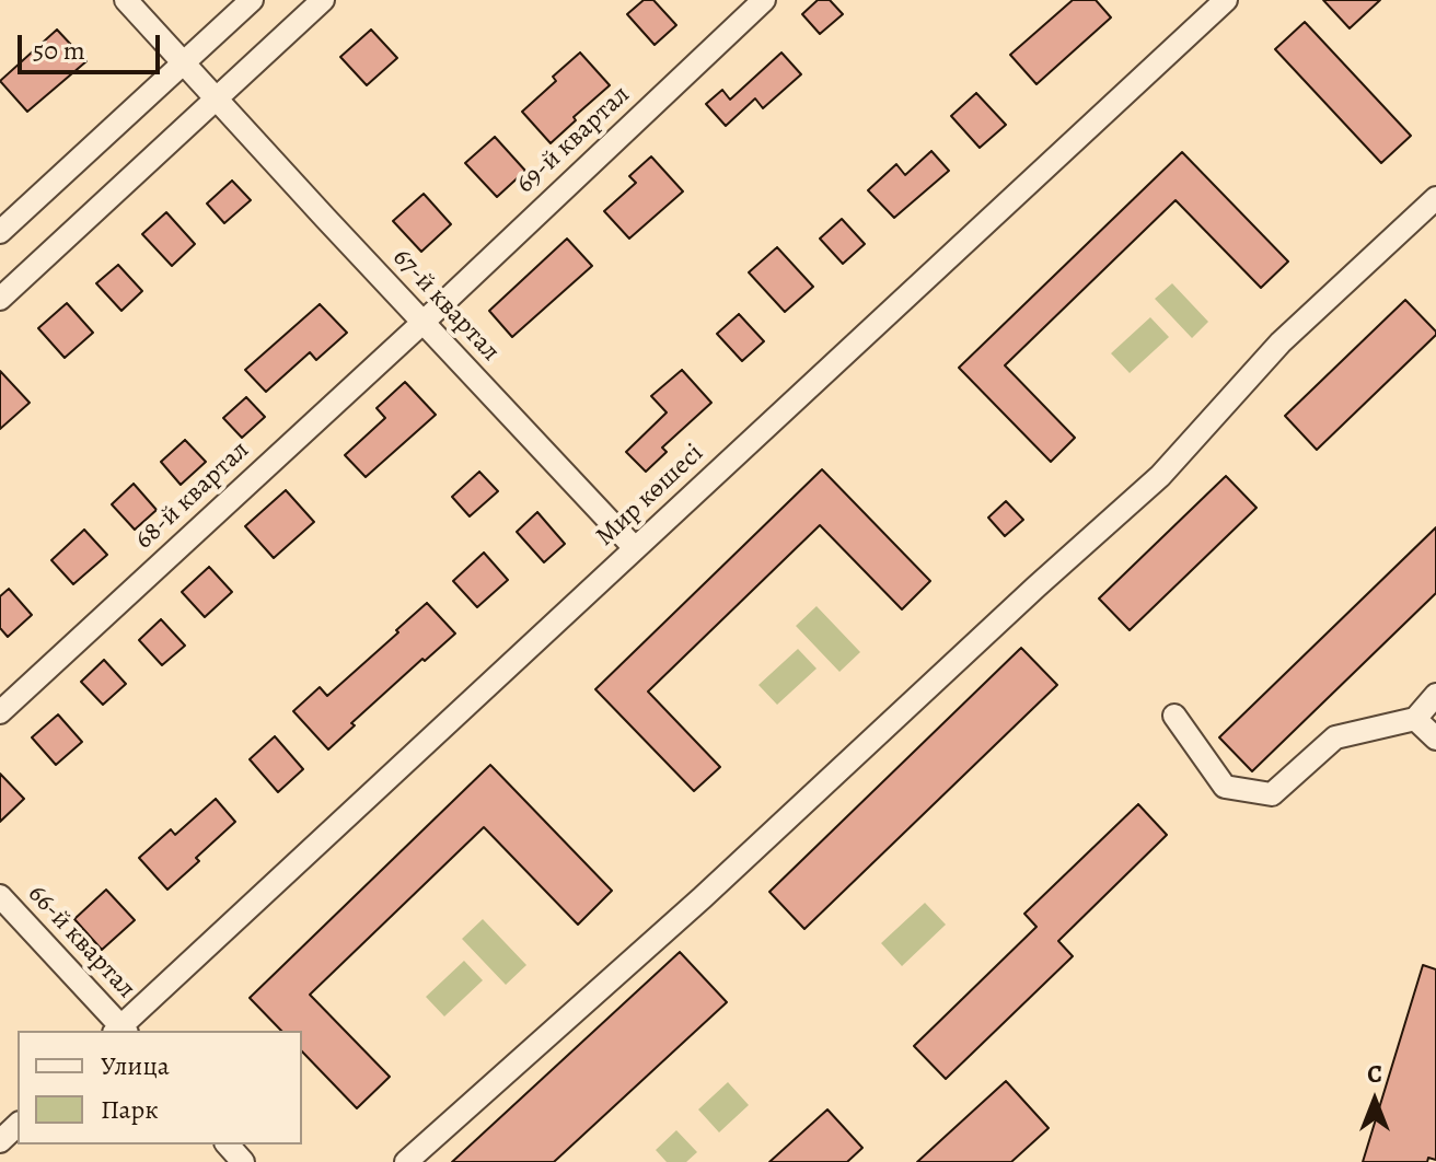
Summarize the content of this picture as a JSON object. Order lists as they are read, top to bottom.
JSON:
{
  "streets": {
    "street": [
      "69-й квартал",
      "67-й квартал",
      "68-й квартал",
      "Мир көшесі",
      "66-й квартал"
    ]
  },
  "crossings": [
    ["69-й квартал", "67-й квартал"],
    ["69-й квартал", "68-й квартал"],
    ["67-й квартал", "68-й квартал"],
    ["67-й квартал", "Мир көшесі"],
    ["Мир көшесі", "66-й квартал"]
  ],
  "legend": ["Улица", "Парк"],
  "scale_bar": "50 m",
  "north": "top"
}
